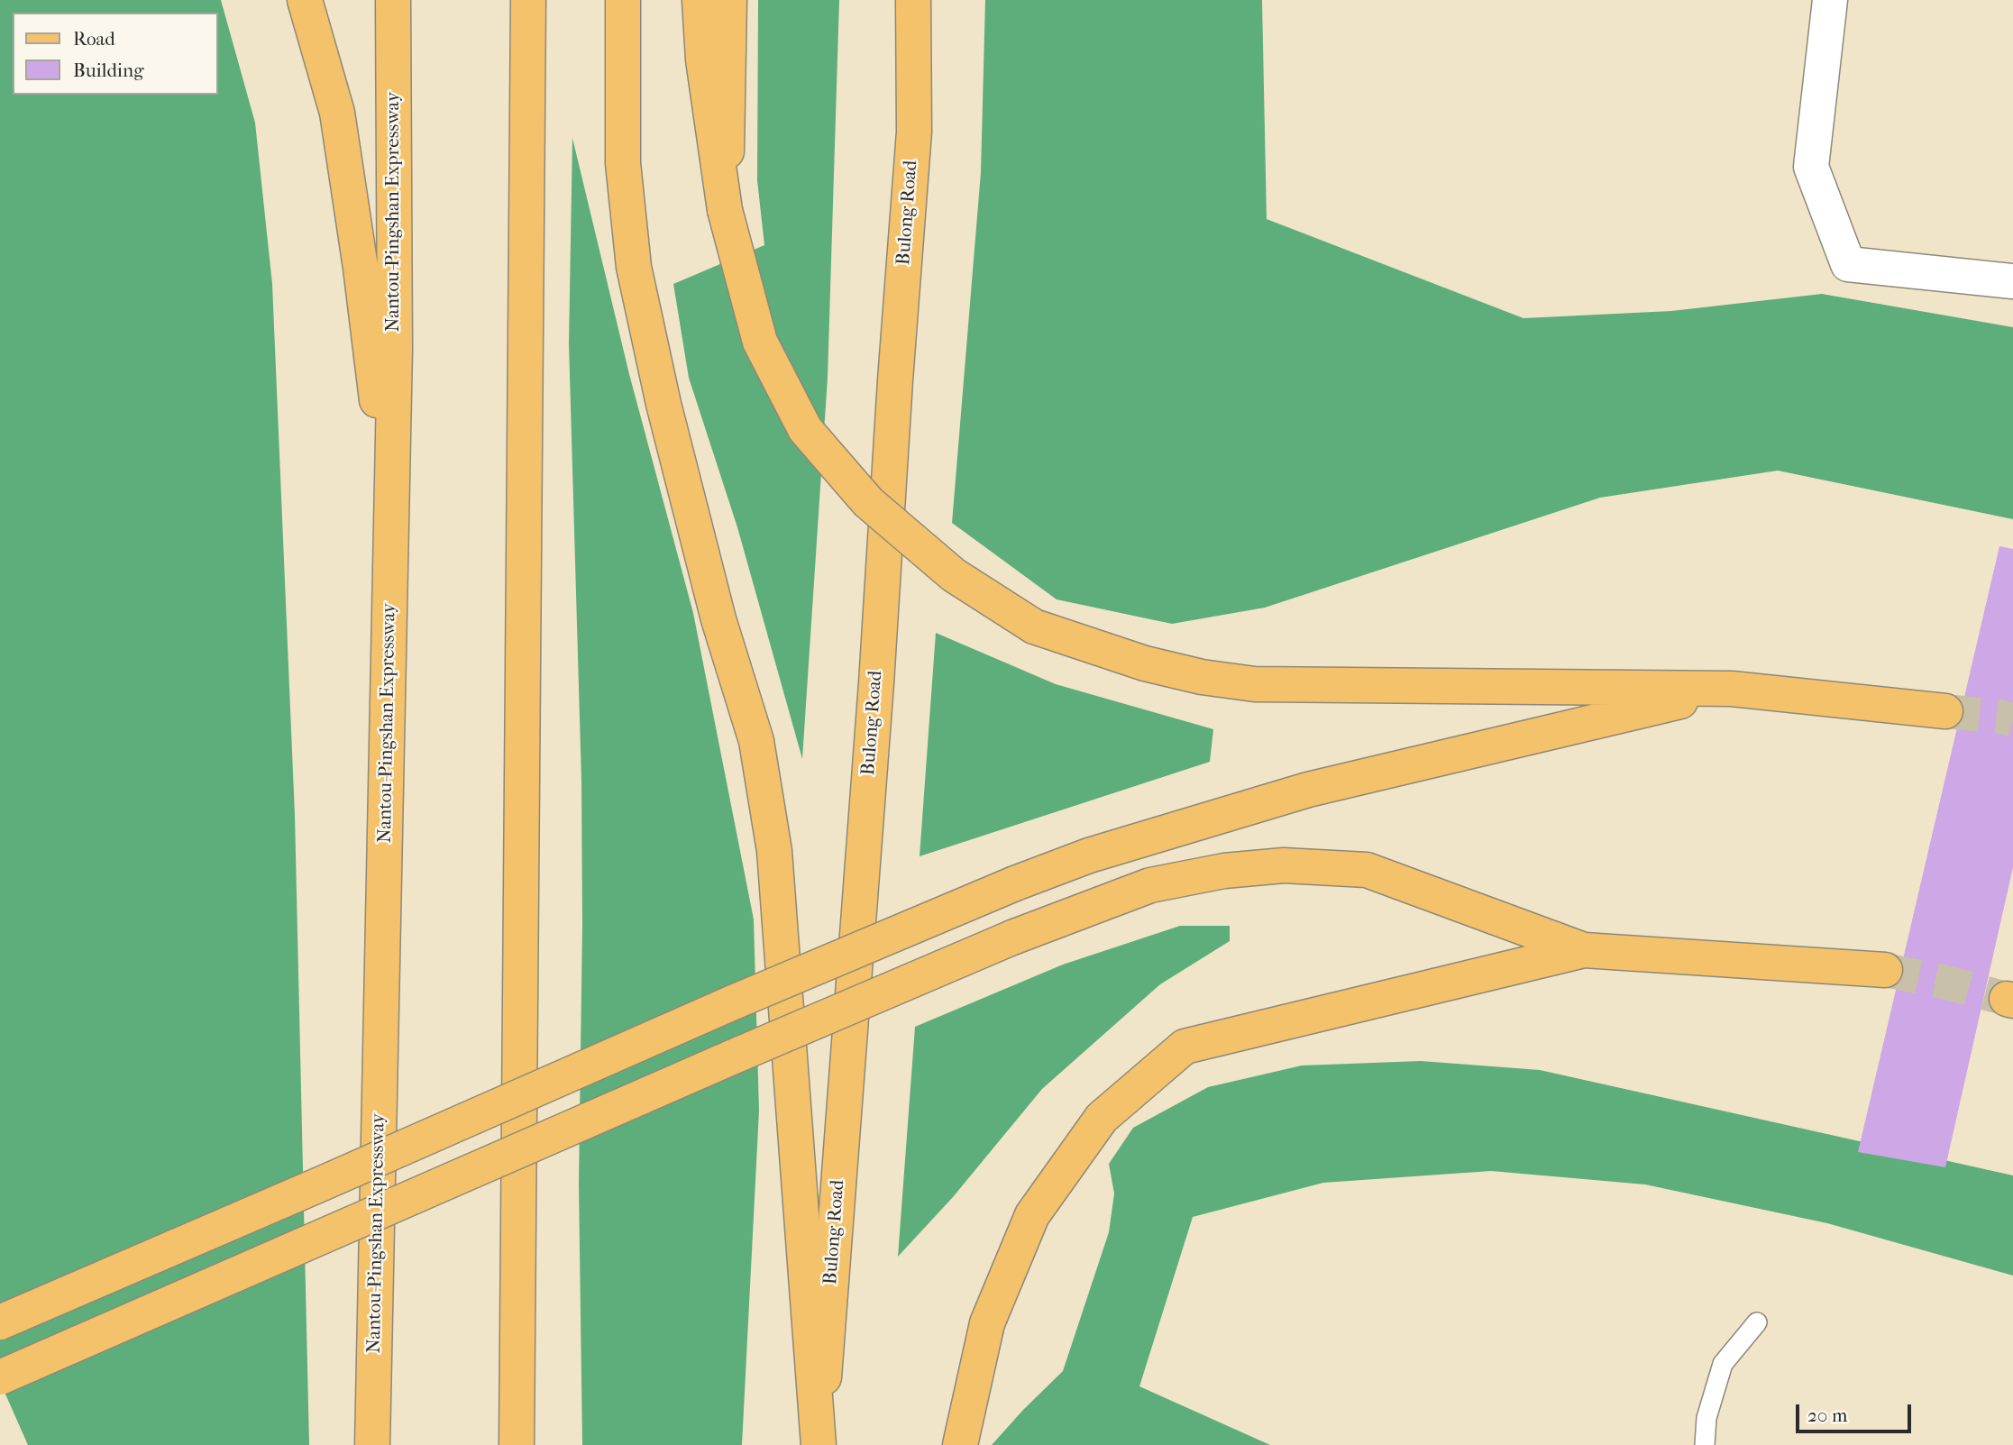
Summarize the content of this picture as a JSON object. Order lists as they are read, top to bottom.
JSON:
{
  "streets": {
    "main road": ["Nantou-Pingshan Expressway", "Bulong Road"]
  },
  "legend": ["Road", "Building"],
  "scale_bar": "20 m"
}
